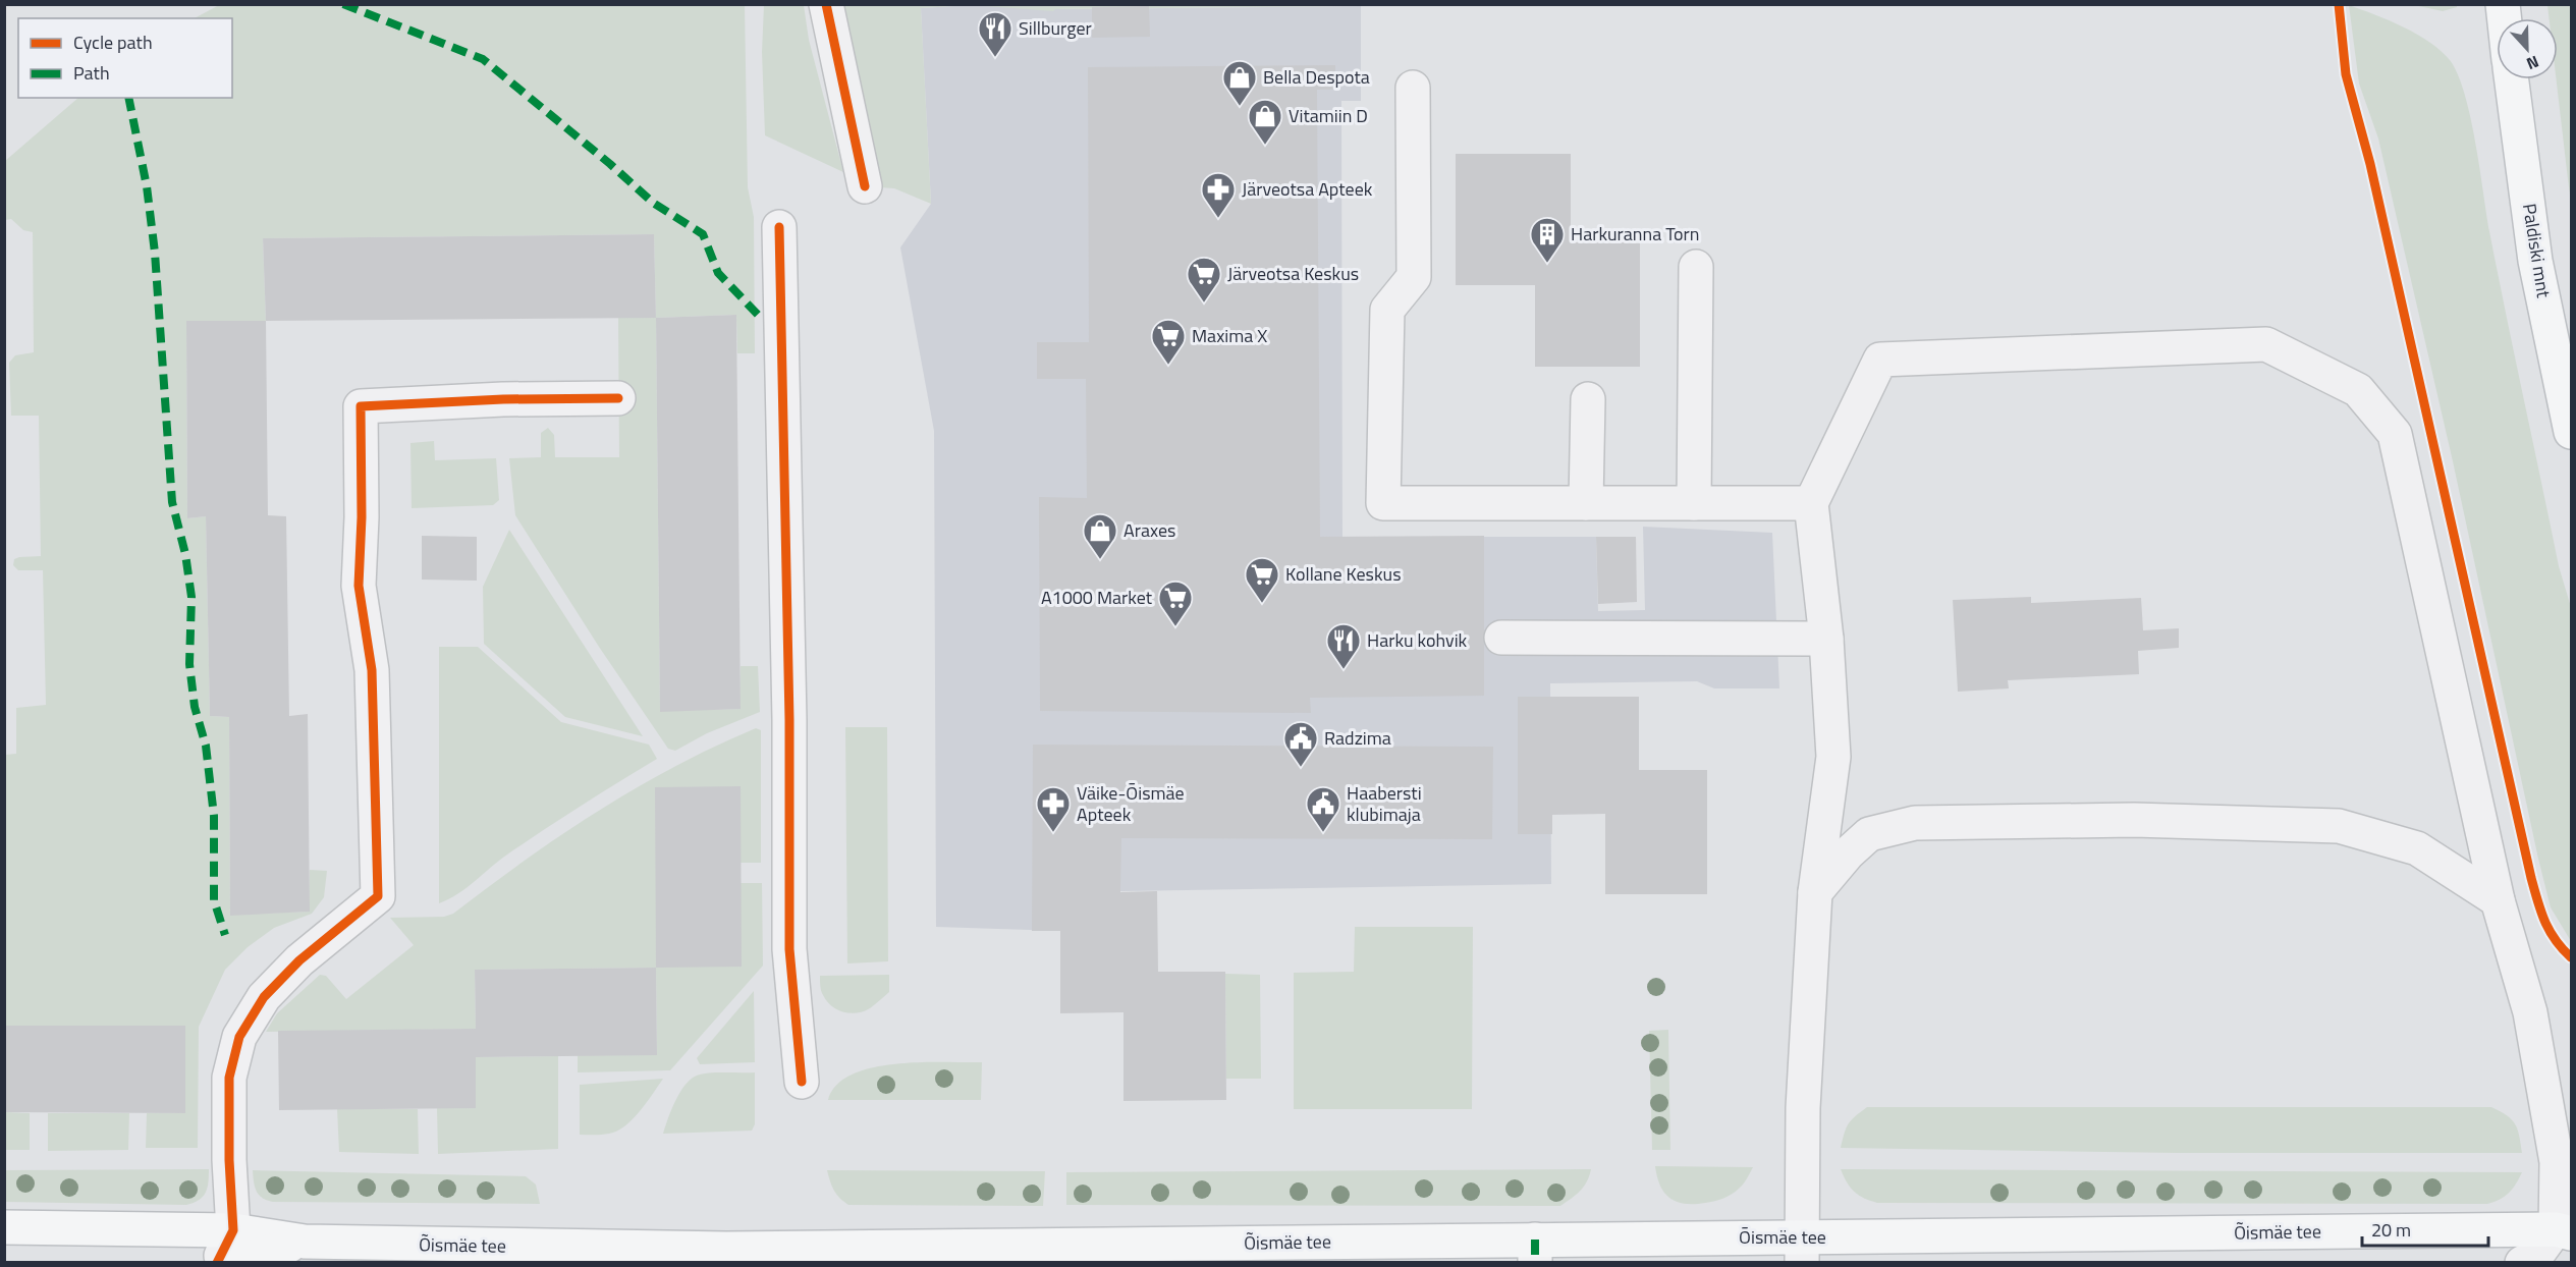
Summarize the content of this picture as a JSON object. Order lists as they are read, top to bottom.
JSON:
{
  "streets": {
    "main road": ["Paldiski mnt", "Õismäe tee"]
  },
  "places": {
    "restaurant": ["Sillburger", "Harku kohvik"],
    "shop": ["Bella Despota", "Vitamiin D", "Araxes"],
    "pharmacy": ["Järveotsa Apteek", "Väike-Õismäe Apteek"],
    "building": ["Harkuranna Torn"],
    "supermarket": [
      "Järveotsa Keskus",
      "Maxima X",
      "Kollane Keskus",
      "A1000 Market"
    ],
    "public building": ["Radzima", "Haabersti klubimaja"]
  },
  "legend": ["Cycle path", "Path"],
  "scale_bar": "20 m",
  "north": "bottom"
}
